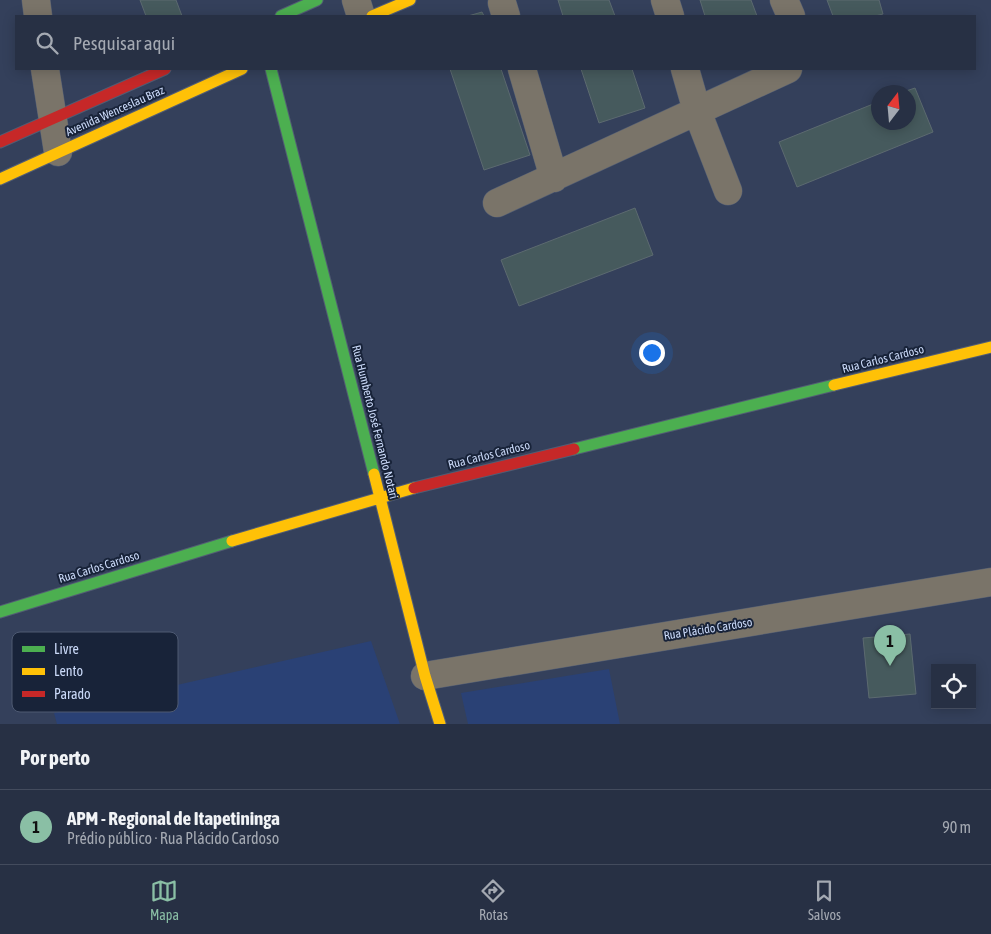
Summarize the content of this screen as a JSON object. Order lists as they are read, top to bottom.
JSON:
{
  "streets": {
    "street": [
      "Avenida Wenceslau Braz",
      "Rua Carlos Cardoso",
      "Rua Humberto José Fernando Notari",
      "Rua Plácido Cardoso"
    ]
  },
  "crossings": [
    ["Rua Carlos Cardoso", "Rua Humberto José Fernando Notari"],
    ["Rua Humberto José Fernando Notari", "Rua Plácido Cardoso"]
  ],
  "legend": ["Livre", "Lento", "Parado"],
  "north": "top",
  "page": {
    "search": "Pesquisar aqui",
    "pins": "1",
    "heading": "Por perto",
    "list": [
      {
        "mark": "1",
        "name": "APM - Regional de Itapetininga",
        "note": "Prédio público · Rua Plácido Cardoso",
        "value": "90 m"
      }
    ],
    "nav": ["Mapa", "Rotas", "Salvos"]
  }
}
